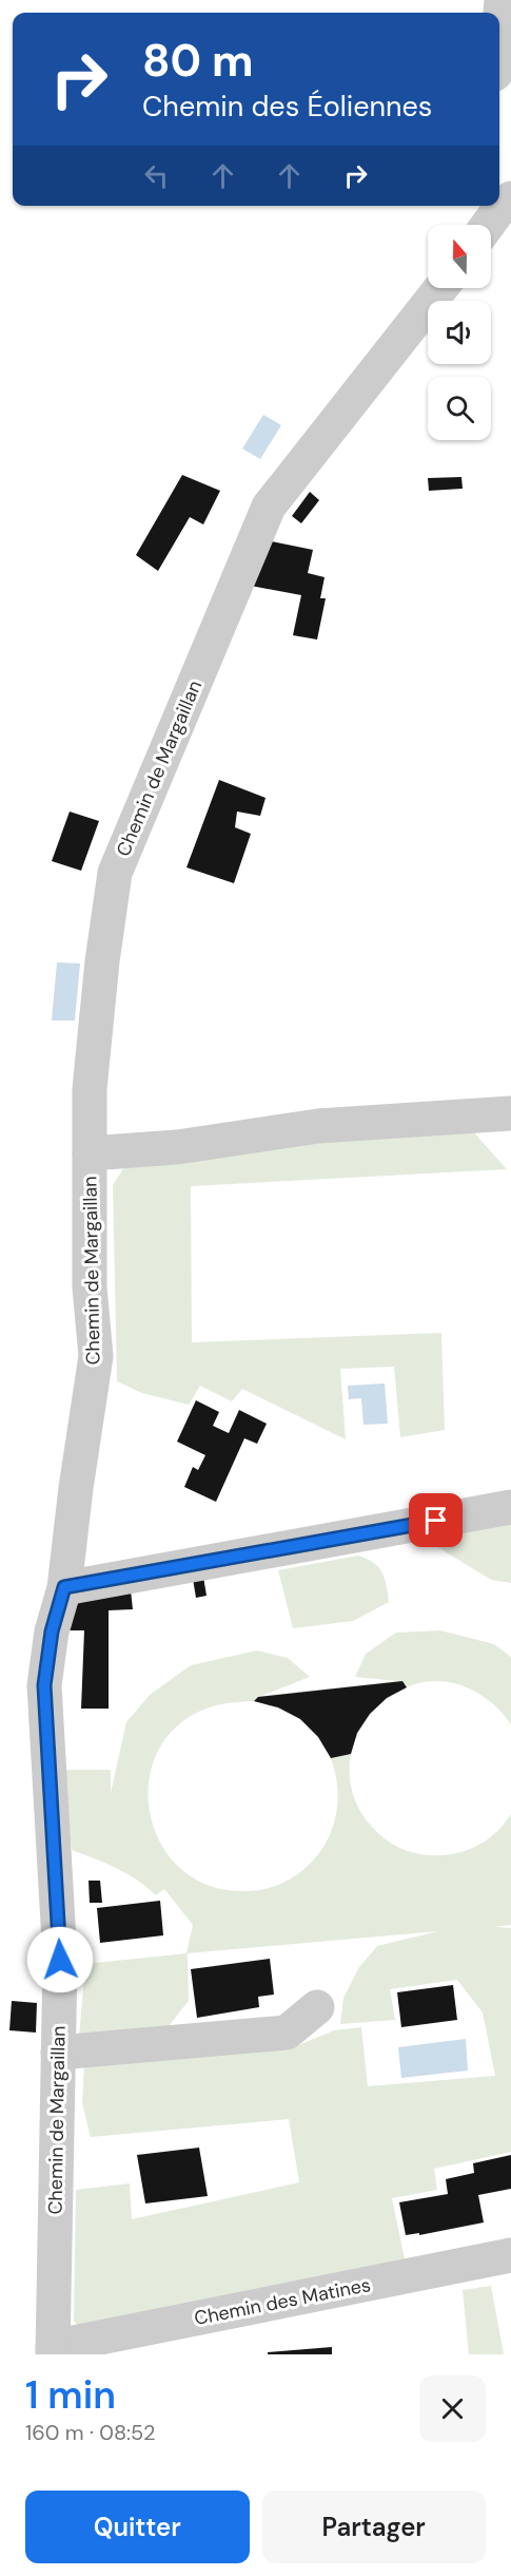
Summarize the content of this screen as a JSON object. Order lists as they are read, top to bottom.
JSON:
{
  "streets": {
    "street": ["Chemin de Margaillan", "Chemin des Matines"]
  },
  "crossings": [
    ["Chemin de Margaillan", "Chemin des Matines"]
  ],
  "north": "top",
  "page": {
    "turn": ["80 m", "Chemin des Éoliennes"],
    "heading": ["1 min", "160 m · 08:52"],
    "buttons": ["Quitter", "Partager"]
  }
}
